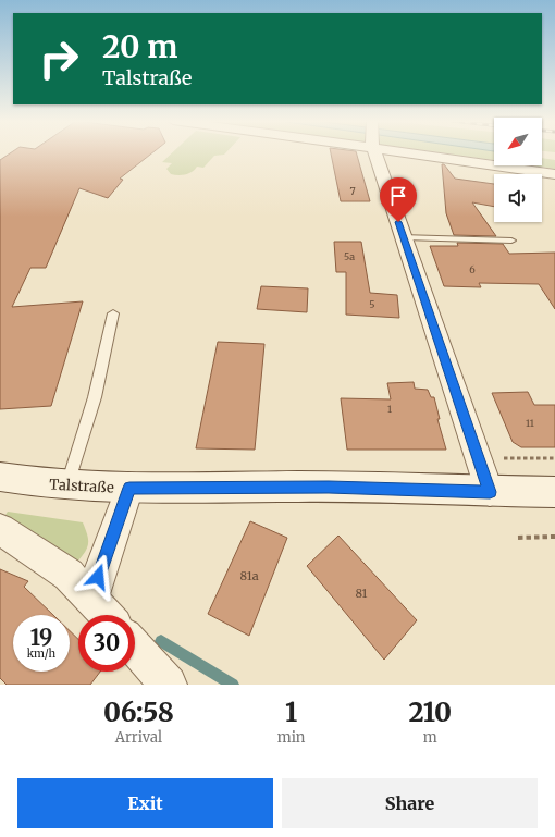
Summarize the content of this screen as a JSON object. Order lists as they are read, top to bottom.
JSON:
{
  "streets": {
    "main road": ["Talstraße"]
  },
  "house_numbers": [
    "7",
    "5a",
    "6",
    "5",
    "1",
    "11",
    "81a",
    "81"
  ],
  "north": "bottom left",
  "page": {
    "turn": ["20 m", "Talstraße"],
    "speed": "19 km/h",
    "limit": "30",
    "eta": [
      "06:58",
      "Arrival",
      "1",
      "min",
      "210",
      "m"
    ],
    "buttons": ["Exit", "Share"]
  }
}
